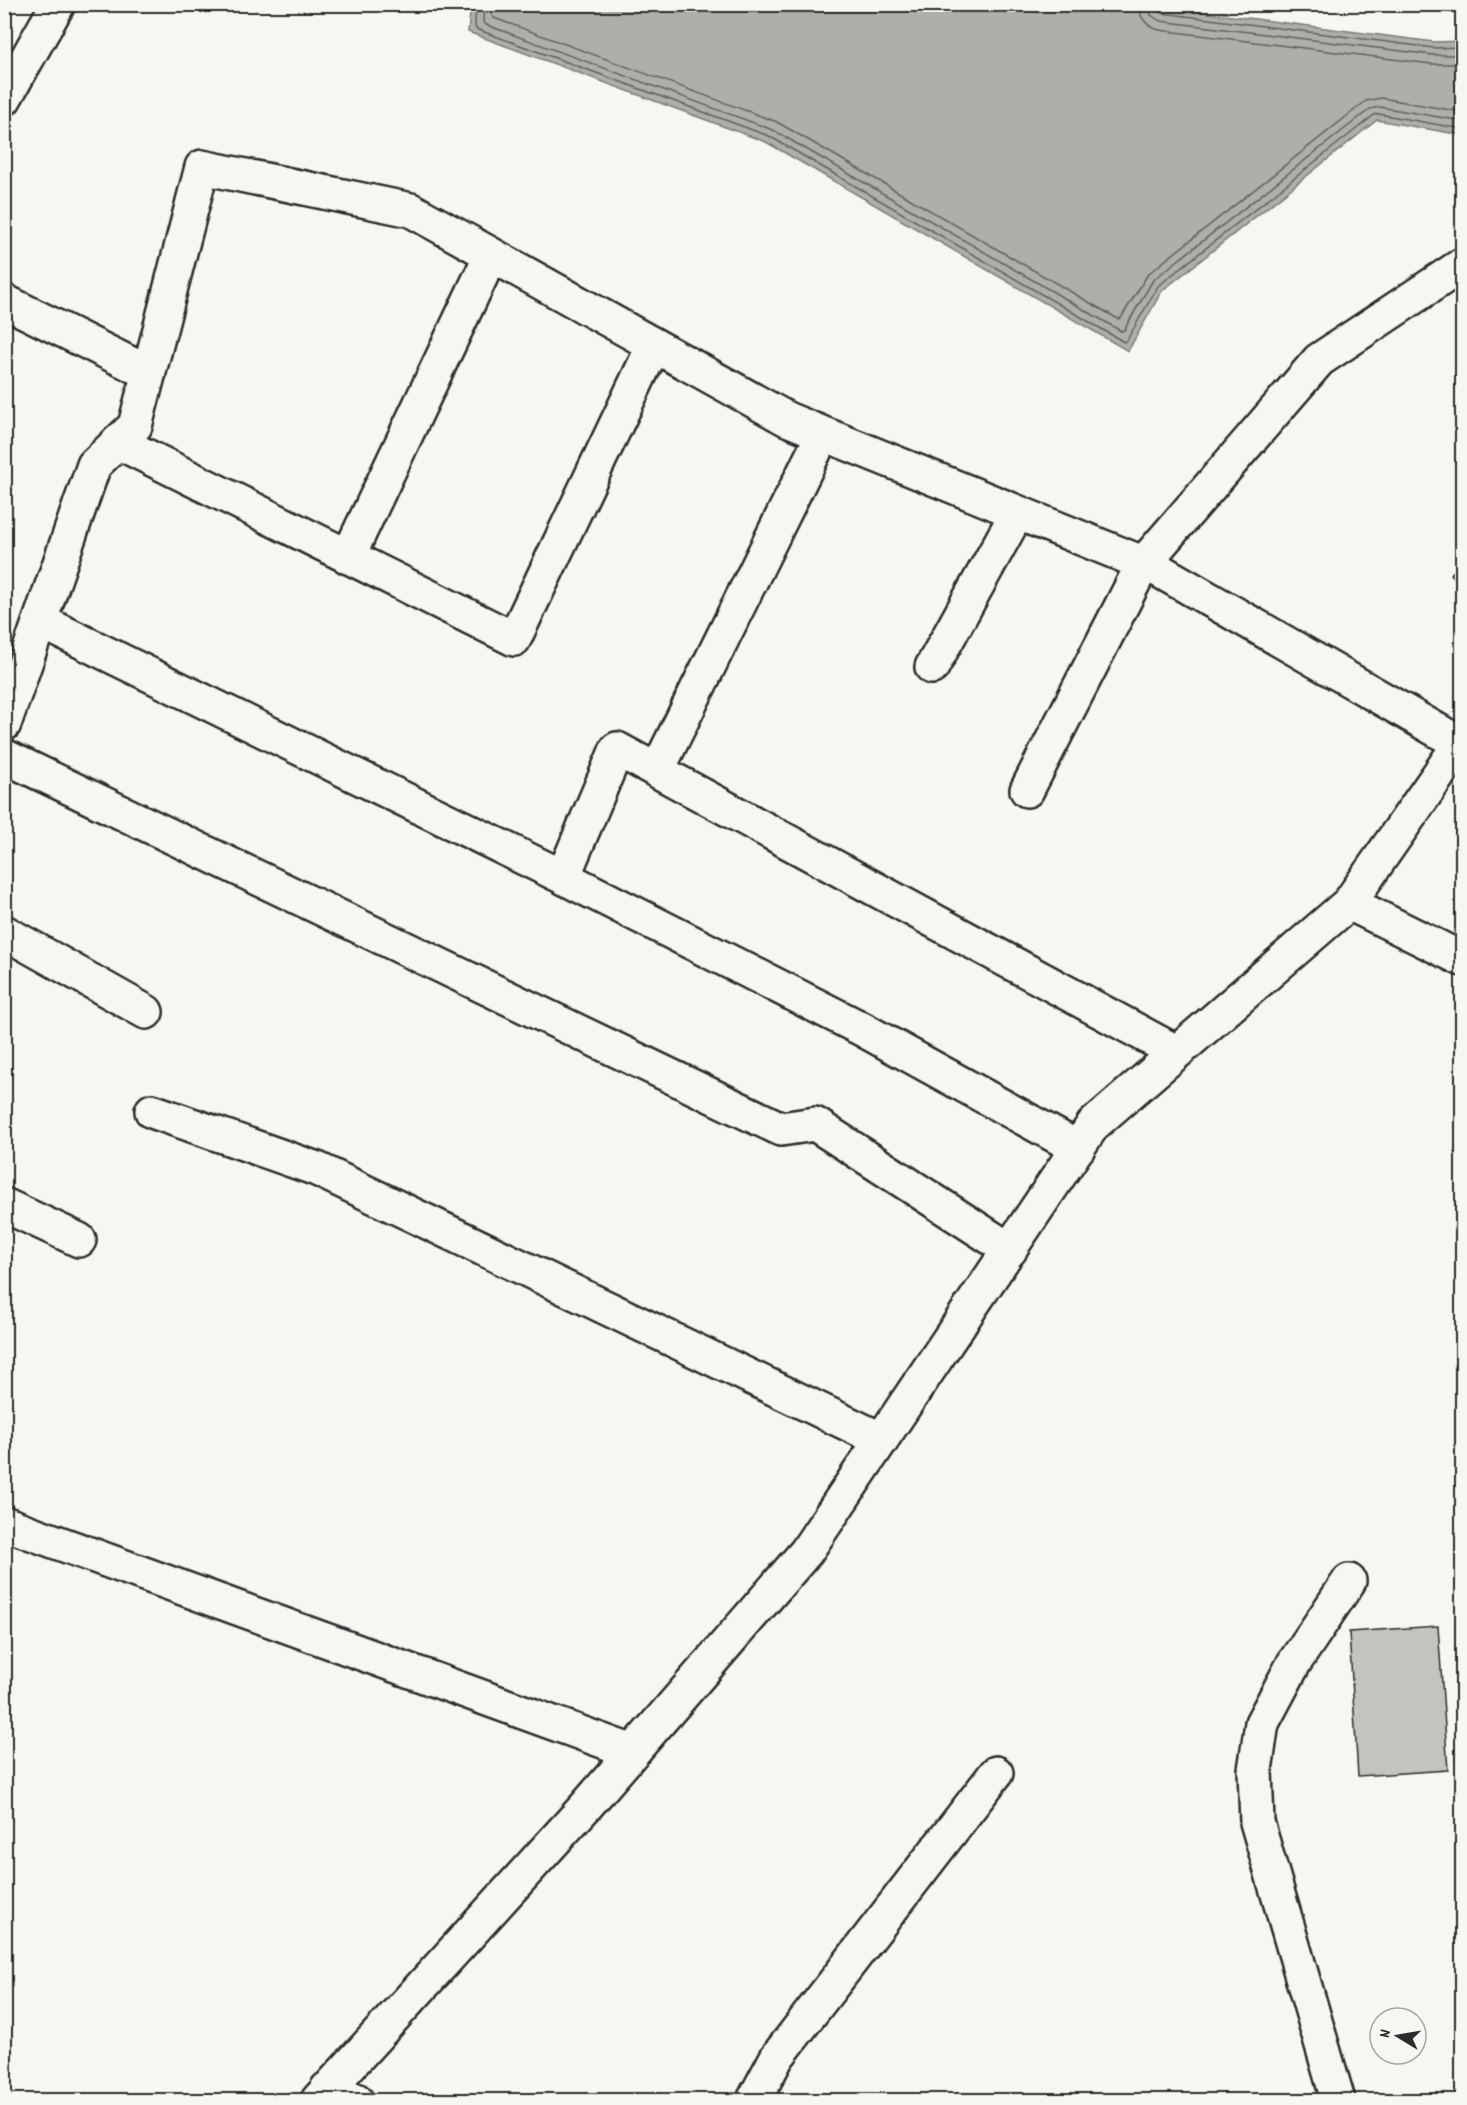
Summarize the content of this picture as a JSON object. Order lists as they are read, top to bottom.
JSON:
{
  "north": "left"
}
